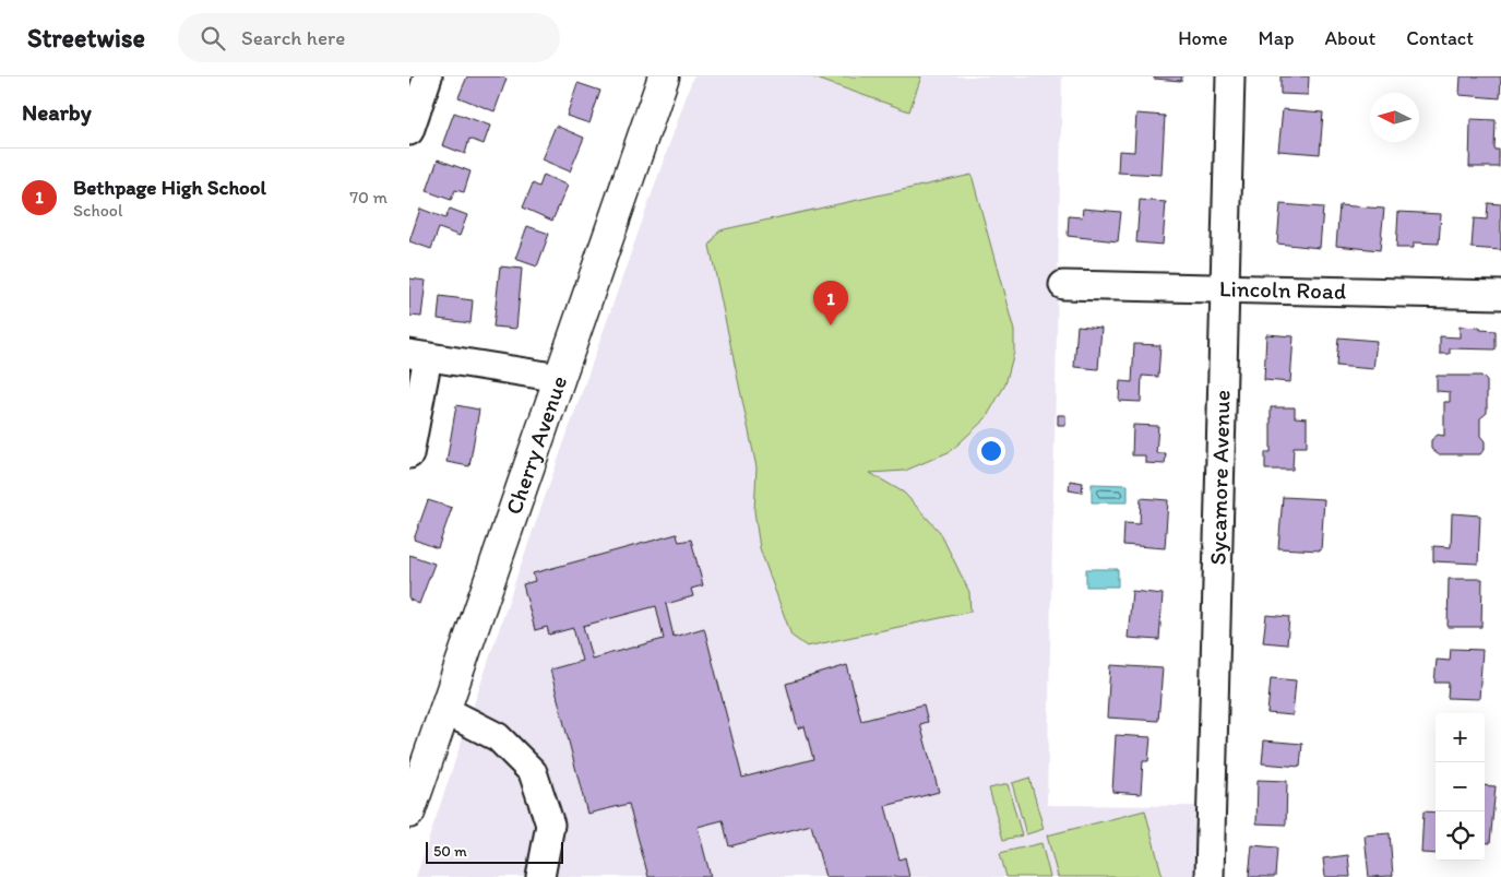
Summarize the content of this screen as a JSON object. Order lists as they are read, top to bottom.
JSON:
{
  "streets": {
    "main road": ["Cherry Avenue"],
    "street": ["Lincoln Road", "Sycamore Avenue"]
  },
  "crossings": [
    ["Lincoln Road", "Sycamore Avenue"]
  ],
  "scale_bar": "50 m",
  "north": "left",
  "page": {
    "header": "Streetwise",
    "search": "Search here",
    "nav": [
      "Home",
      "Map",
      "About",
      "Contact"
    ],
    "heading": "Nearby",
    "list": [
      {
        "mark": "1",
        "name": "Bethpage High School",
        "note": "School",
        "value": "70 m"
      }
    ],
    "pins": "1",
    "map_buttons": ["+", "−"],
    "scale": "50 m"
  }
}
